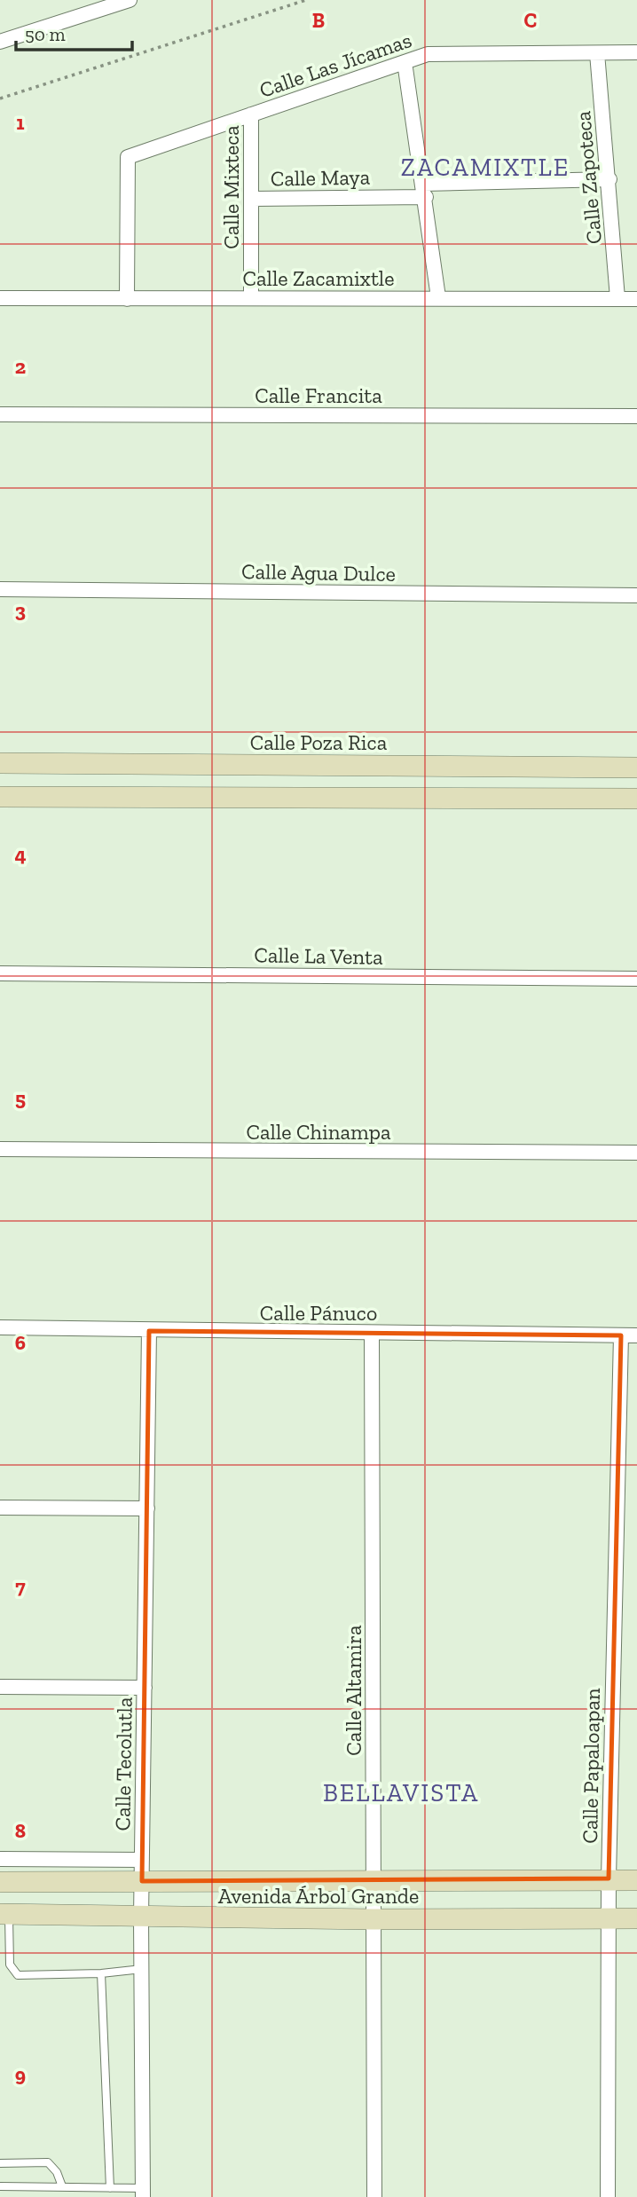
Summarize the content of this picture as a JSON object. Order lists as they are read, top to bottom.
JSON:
{
  "streets": {
    "street": [
      "Calle Las Jícamas",
      "Calle Maya",
      "Calle Zapoteca",
      "Calle Mixteca",
      "Calle Zacamixtle",
      "Calle Francita",
      "Calle Agua Dulce",
      "Calle Poza Rica",
      "Calle La Venta",
      "Calle Chinampa",
      "Calle Pánuco",
      "Calle Altamira",
      "Calle Tecolutla",
      "Calle Papaloapan",
      "Avenida Árbol Grande"
    ]
  },
  "crossings": [
    ["Calle Las Jícamas", "Calle Zapoteca"],
    ["Calle Las Jícamas", "Calle Mixteca"],
    ["Calle Las Jícamas", "Calle Zacamixtle"],
    ["Calle Maya", "Calle Zapoteca"],
    ["Calle Maya", "Calle Mixteca"],
    ["Calle Zapoteca", "Calle Zacamixtle"],
    ["Calle Mixteca", "Calle Zacamixtle"],
    ["Calle Pánuco", "Calle Altamira"],
    ["Calle Pánuco", "Calle Tecolutla"],
    ["Calle Pánuco", "Calle Papaloapan"],
    ["Calle Altamira", "Avenida Árbol Grande"],
    ["Calle Tecolutla", "Avenida Árbol Grande"],
    ["Calle Papaloapan", "Avenida Árbol Grande"]
  ],
  "districts": ["ZACAMIXTLE", "BELLAVISTA"],
  "scale_bar": "50 m",
  "grid": {
    "columns": ["B", "C"],
    "rows": [
      "1",
      "2",
      "3",
      "4",
      "5",
      "6",
      "7",
      "8",
      "9"
    ]
  }
}
